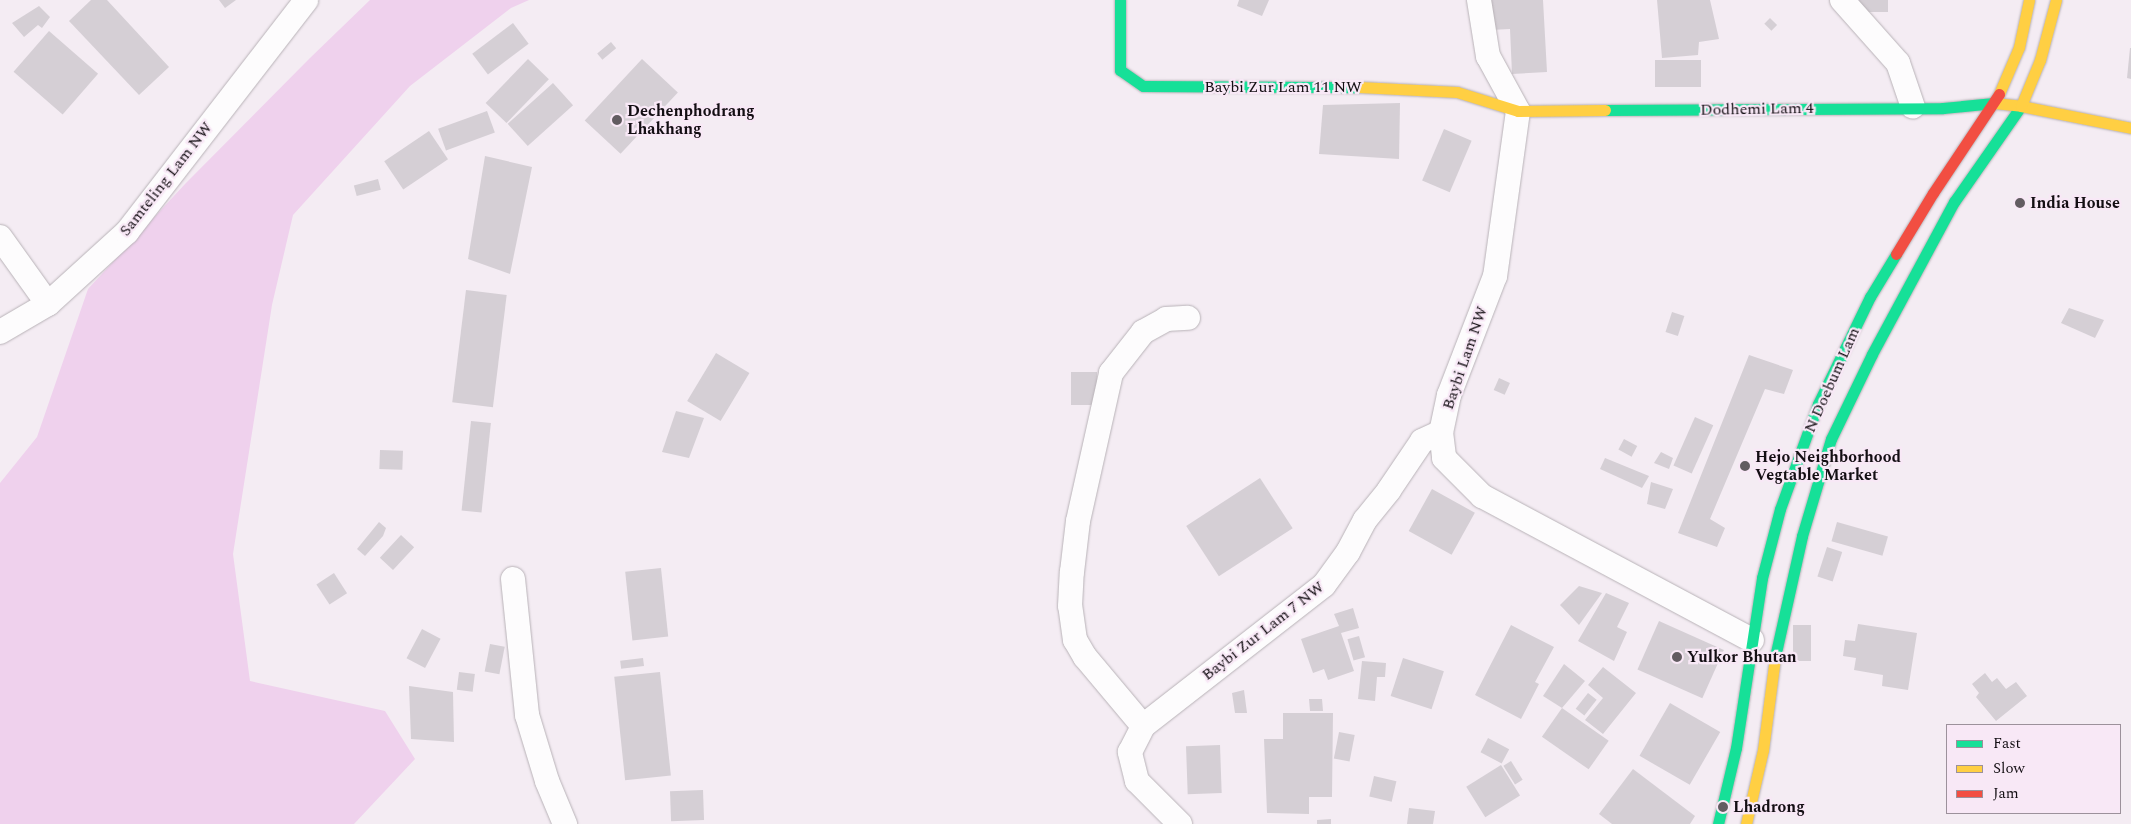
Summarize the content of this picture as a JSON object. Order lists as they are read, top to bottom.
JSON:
{
  "streets": {
    "main road": ["Baybi Zur Lam 11 NW", "Dodhemi Lam 4", "N Doebum Lam"],
    "street": ["Samteling Lam NW", "Baybi Lam NW", "Baybi Zur Lam 7 NW"]
  },
  "crossings": [
    ["Baybi Zur Lam 11 NW", "Dodhemi Lam 4"],
    ["Baybi Zur Lam 11 NW", "Baybi Lam NW"],
    ["Dodhemi Lam 4", "Baybi Lam NW"],
    ["Dodhemi Lam 4", "N Doebum Lam"],
    ["Baybi Lam NW", "N Doebum Lam"],
    ["Baybi Lam NW", "Baybi Zur Lam 7 NW"]
  ],
  "places": [
    "Dechenphodrang Lhakhang",
    "India House",
    "Hejo Neighborhood Vegtable Market",
    "Yulkor Bhutan",
    "Lhadrong"
  ],
  "legend": ["Fast", "Slow", "Jam"]
}
